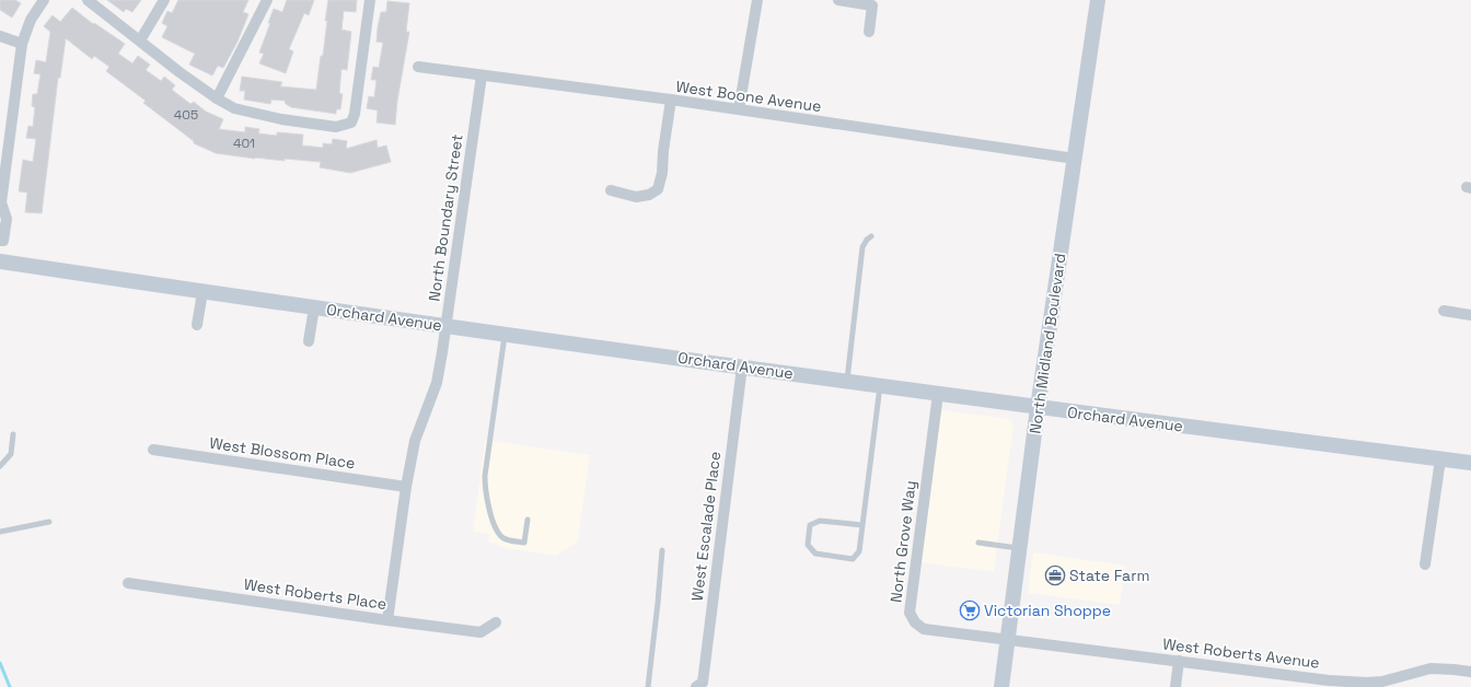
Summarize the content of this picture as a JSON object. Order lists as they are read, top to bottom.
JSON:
{
  "streets": {
    "street": [
      "West Boone Avenue",
      "North Boundary Street",
      "Orchard Avenue",
      "North Midland Boulevard",
      "West Blossom Place",
      "West Escalade Place",
      "North Grove Way",
      "West Roberts Place",
      "West Roberts Avenue"
    ]
  },
  "crossings": [
    ["West Boone Avenue", "North Boundary Street"],
    ["West Boone Avenue", "North Midland Boulevard"],
    ["North Boundary Street", "Orchard Avenue"],
    ["North Boundary Street", "West Blossom Place"],
    ["North Boundary Street", "West Roberts Place"],
    ["Orchard Avenue", "North Midland Boulevard"],
    ["Orchard Avenue", "West Escalade Place"],
    ["Orchard Avenue", "North Grove Way"],
    ["North Midland Boulevard", "North Grove Way"],
    ["North Midland Boulevard", "West Roberts Avenue"],
    ["North Grove Way", "West Roberts Avenue"]
  ],
  "places": {
    "office": ["State Farm"],
    "supermarket": ["Victorian Shoppe"]
  },
  "house_numbers": ["405", "401"]
}
